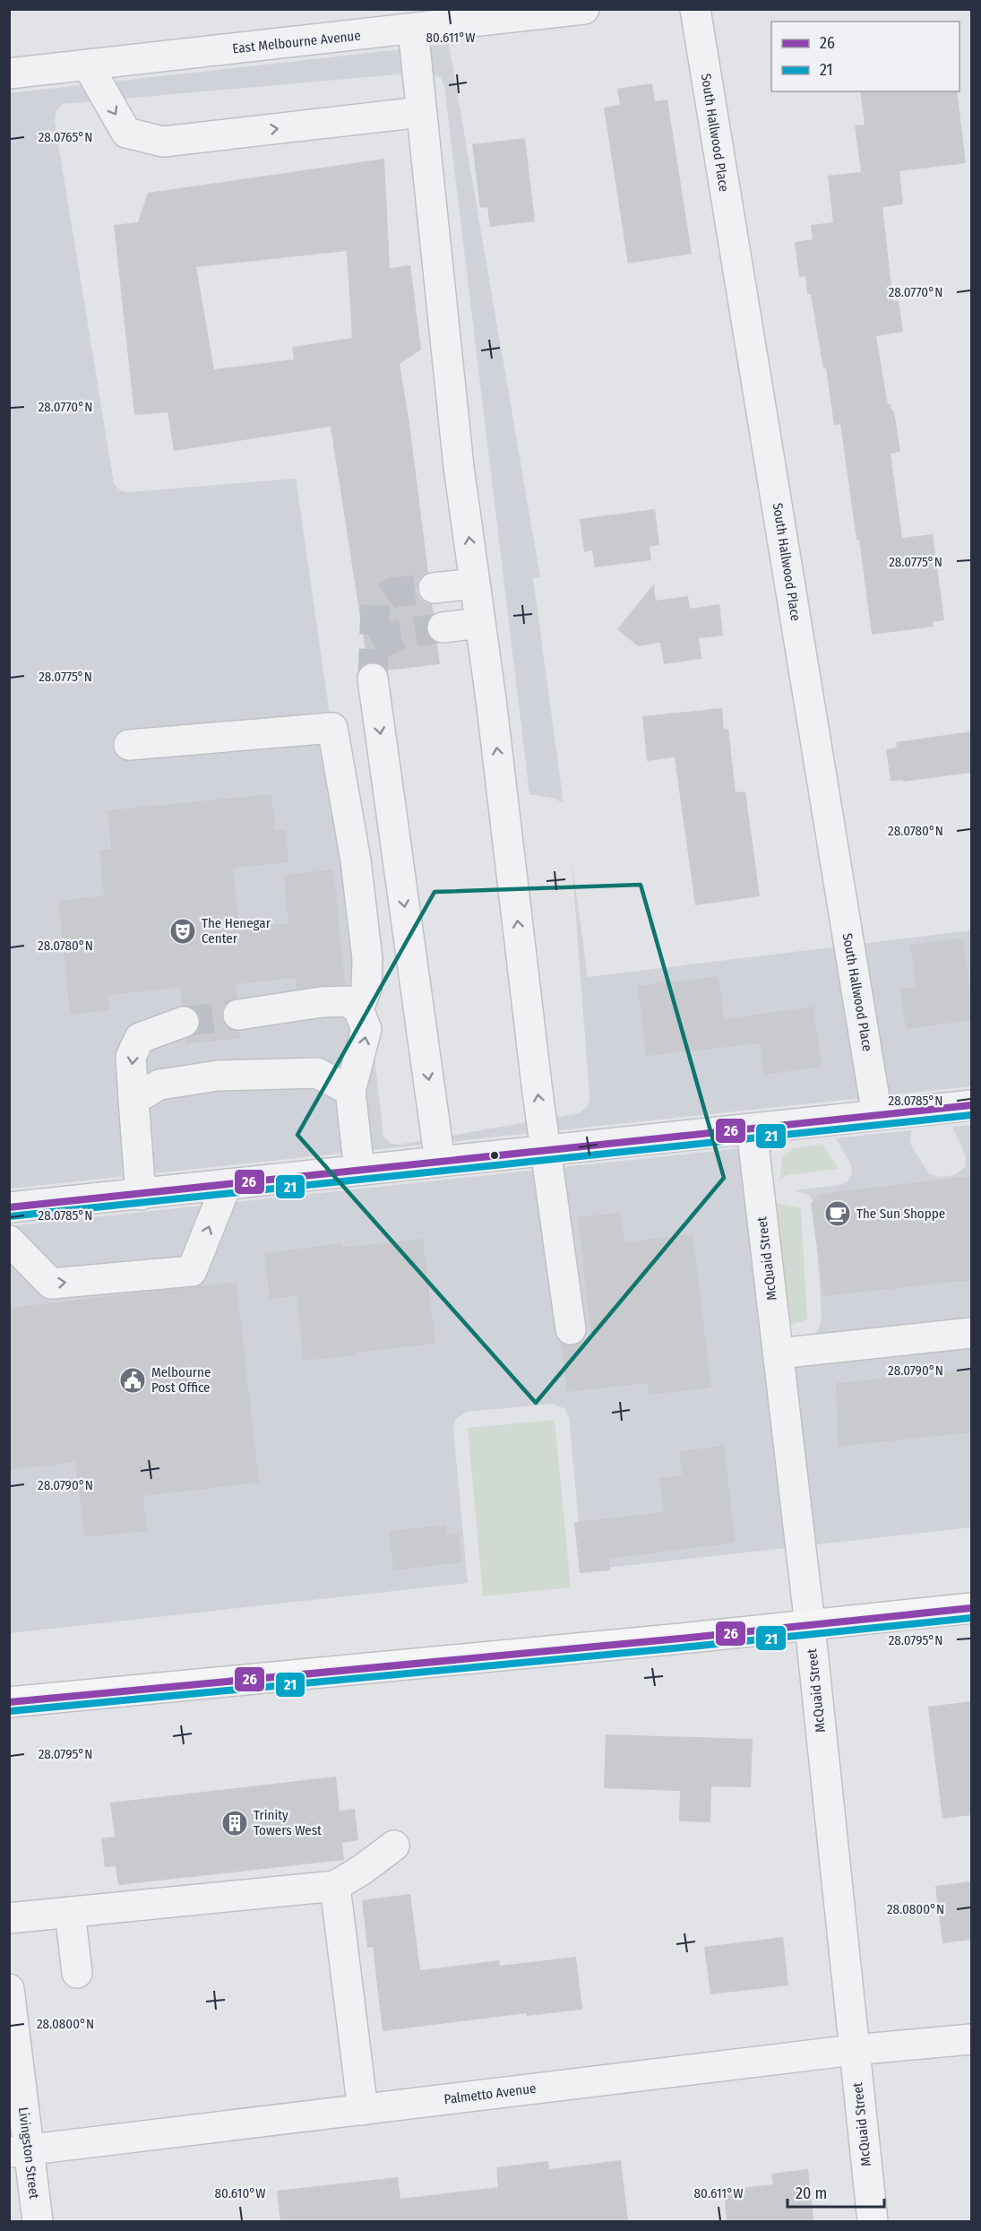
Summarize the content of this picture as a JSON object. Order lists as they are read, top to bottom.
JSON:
{
  "streets": {
    "street": [
      "East Melbourne Avenue",
      "South Hallwood Place",
      "McQuaid Street",
      "Palmetto Avenue",
      "Livingston Street"
    ]
  },
  "crossings": [
    ["McQuaid Street", "Palmetto Avenue"],
    ["Palmetto Avenue", "Livingston Street"]
  ],
  "places": {
    "theatre": ["The Henegar Center"],
    "cafe": ["The Sun Shoppe"],
    "public building": ["Melbourne Post Office"],
    "building": ["Trinity Towers West"]
  },
  "lines": ["transit line 26", "transit line 21"],
  "legend": ["26", "21"],
  "scale_bar": "20 m",
  "coordinates": [
    "80.611°W",
    "28.0765°N",
    "28.0770°N",
    "28.0775°N",
    "28.0780°N",
    "28.0785°N",
    "28.0790°N",
    "28.0795°N",
    "28.0800°N",
    "80.610°W"
  ]
}
